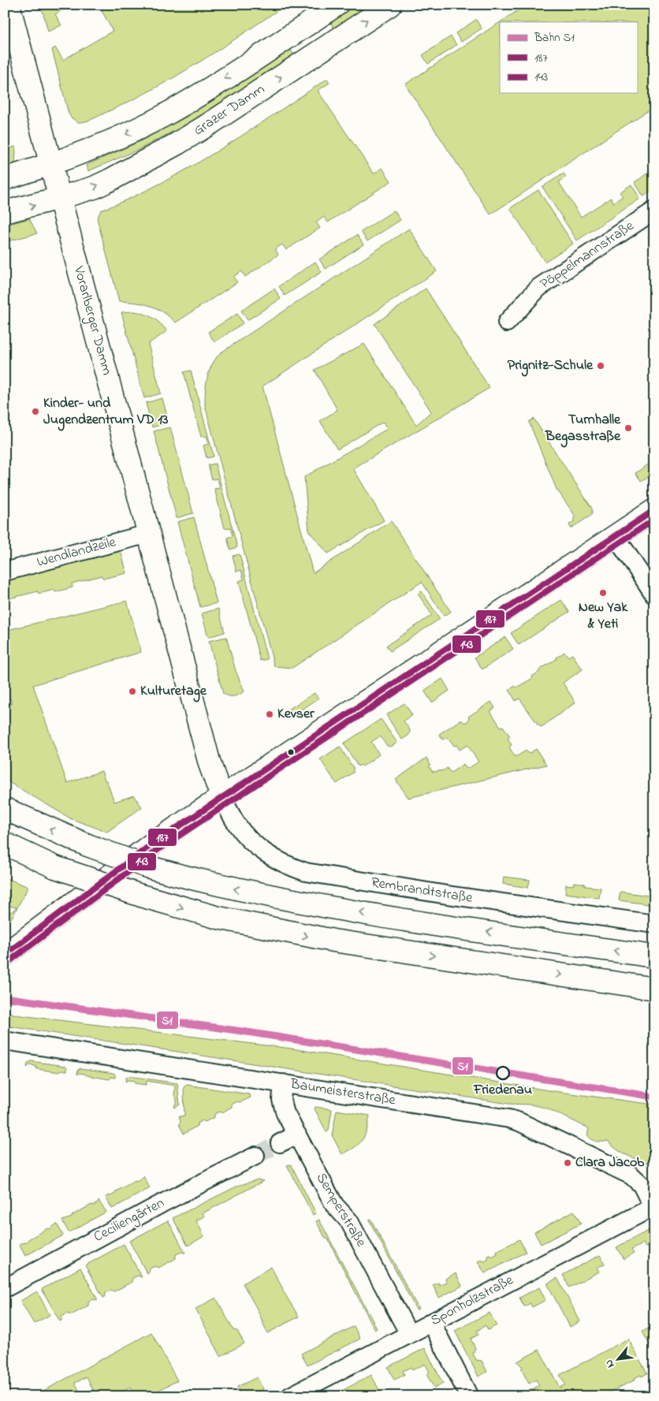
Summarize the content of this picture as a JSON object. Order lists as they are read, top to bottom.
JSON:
{
  "streets": {
    "main road": ["Grazer Damm", "Vorarlberger Damm"],
    "street": [
      "Pöppelmannstraße",
      "Wendlandzeile",
      "Rembrandtstraße",
      "Baumeisterstraße",
      "Semperstraße",
      "Ceciliengärten",
      "Sponholzstraße"
    ]
  },
  "crossings": [
    ["Grazer Damm", "Vorarlberger Damm"],
    ["Vorarlberger Damm", "Wendlandzeile"],
    ["Vorarlberger Damm", "Rembrandtstraße"],
    ["Baumeisterstraße", "Semperstraße"],
    ["Baumeisterstraße", "Sponholzstraße"],
    ["Semperstraße", "Sponholzstraße"]
  ],
  "places": [
    "Prignitz-Schule",
    "Kinder- und Jugendzentrum VD 13",
    "Turnhalle Begasstraße",
    "New Yak & Yeti",
    "Kulturetage",
    "Kevser",
    "Friedenau",
    "Clara Jacob"
  ],
  "lines": ["transit line 187", "transit line 143", "rail line S1"],
  "legend": ["Bahn S1", "187", "143"],
  "north": "bottom left"
}
